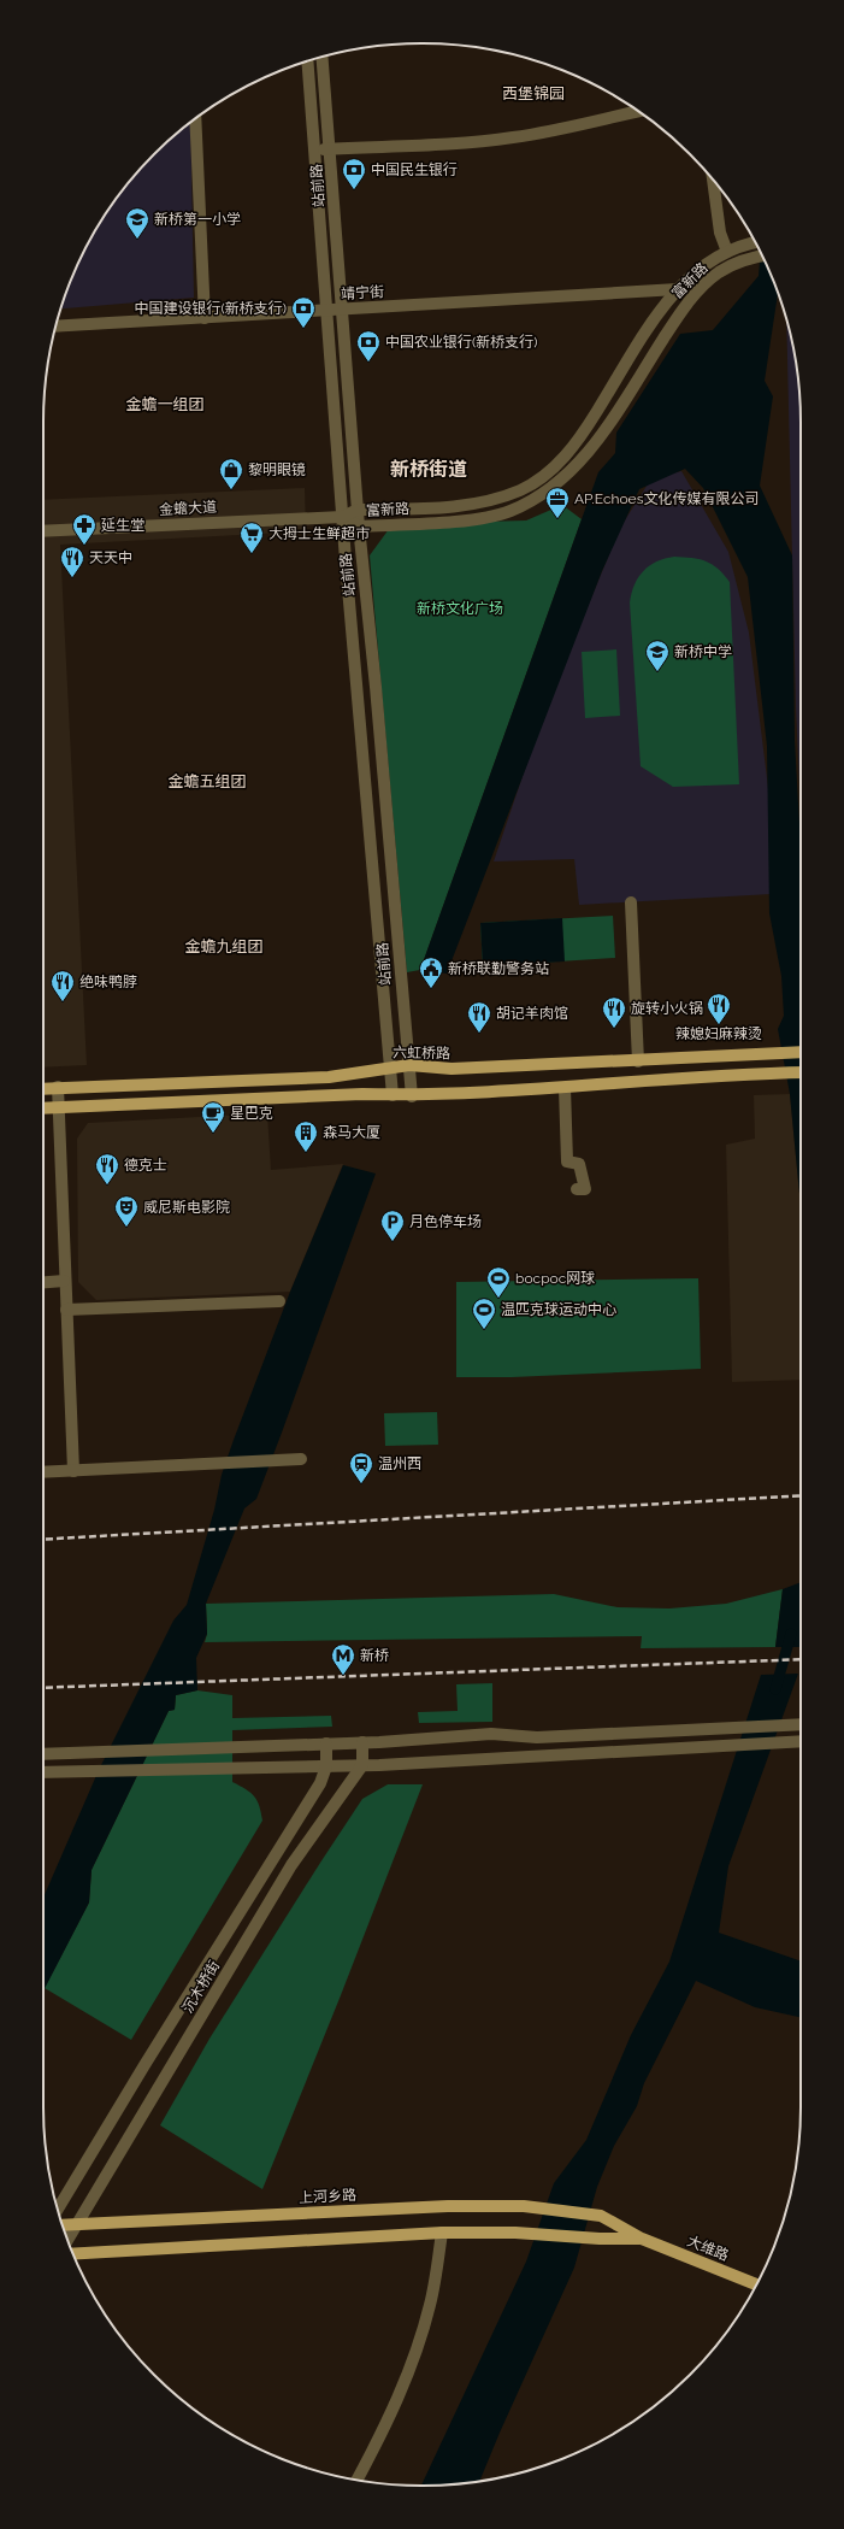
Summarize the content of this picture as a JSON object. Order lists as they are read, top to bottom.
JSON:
{
  "streets": {
    "main road": ["六虹桥路", "上河乡路", "大维路"],
    "street": [
      "站前路",
      "富新路",
      "靖宁街",
      "金蟾大道",
      "沉木桥街"
    ]
  },
  "crossings": [
    ["站前路", "富新路"],
    ["站前路", "靖宁街"],
    ["站前路", "金蟾大道"],
    ["站前路", "六虹桥路"],
    ["富新路", "靖宁街"],
    ["富新路", "金蟾大道"],
    ["沉木桥街", "上河乡路"],
    ["上河乡路", "大维路"]
  ],
  "districts": [
    "西堡锦园",
    "金蟾一组团",
    "新桥街道",
    "金蟾五组团",
    "金蟾九组团"
  ],
  "parks": ["新桥文化广场"],
  "places": {
    "bank": ["中国民生银行", "中国建设银行(新桥支行)", "中国农业银行(新桥支行)"],
    "school or university": ["新桥第一小学", "新桥中学"],
    "shop": ["黎明眼镜"],
    "office": ["AP.Echoes文化传媒有限公司"],
    "pharmacy": ["延生堂"],
    "supermarket": ["大拇士生鲜超市"],
    "restaurant": [
      "天天中",
      "绝味鸭脖",
      "辣媳妇麻辣烫",
      "旋转小火锅",
      "胡记羊肉馆",
      "德克士"
    ],
    "public building": ["新桥联勤警务站"],
    "cafe": ["星巴克"],
    "building": ["森马大厦"],
    "theatre": ["威尼斯电影院"],
    "parking": ["月色停车场"],
    "sports": ["bocpoc网球", "温匹克球运动中心"],
    "station": ["温州西"],
    "metro station": ["新桥"]
  }
}
